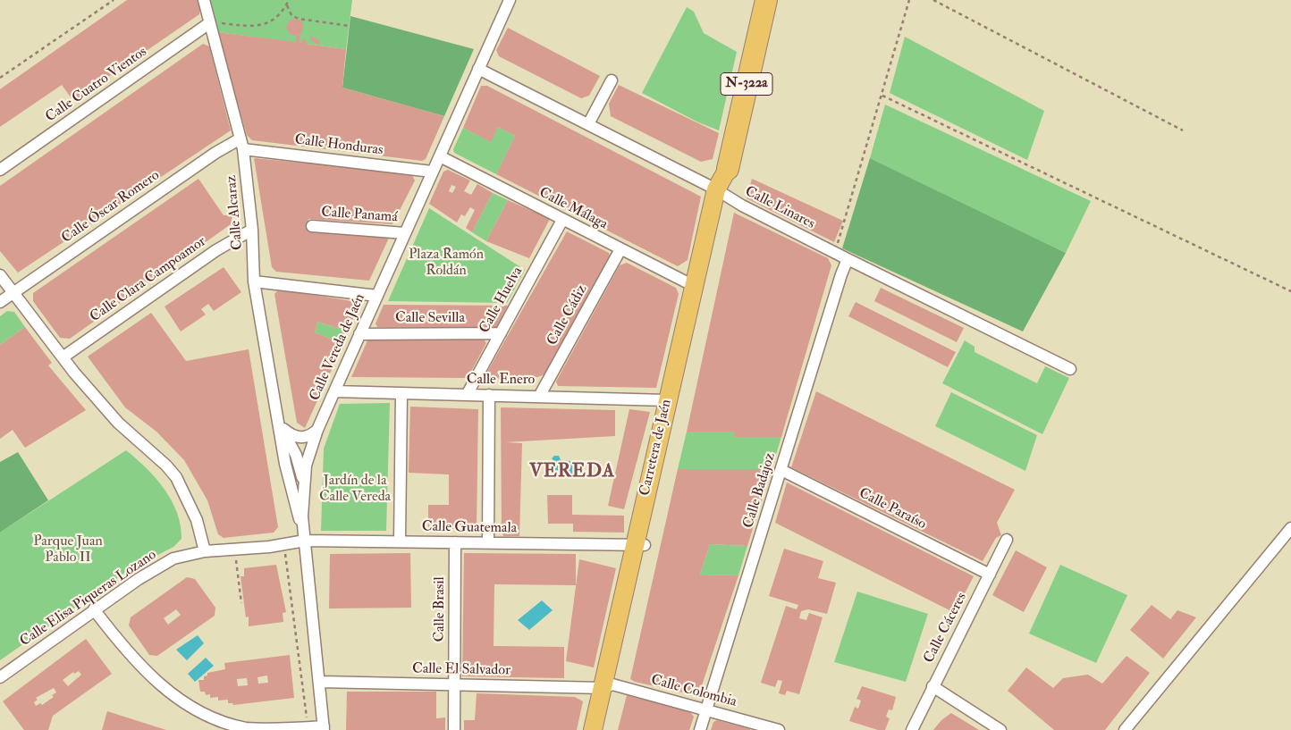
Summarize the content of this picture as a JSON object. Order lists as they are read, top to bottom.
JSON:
{
  "streets": {
    "highway": ["N-322a", "Carretera de Jaén"],
    "street": [
      "Calle Cuatro Vientos",
      "Calle Honduras",
      "Calle Óscar Romero",
      "Calle Linares",
      "Calle Málaga",
      "Calle Alcaraz",
      "Calle Panamá",
      "Calle Clara Campoamor",
      "Calle Huelva",
      "Calle Cádiz",
      "Calle Sevilla",
      "Calle Vereda de Jaén",
      "Calle Enero",
      "Calle Badajoz",
      "Calle Paraíso",
      "Calle Guatemala",
      "Calle Elisa Piqueras Lozano",
      "Calle Brasil",
      "Calle Cáceres",
      "Calle El Salvador",
      "Calle Colombia"
    ]
  },
  "crossings": [
    ["Calle Cuatro Vientos", "Calle Alcaraz"],
    ["Calle Honduras", "Calle Óscar Romero"],
    ["Calle Honduras", "Calle Alcaraz"],
    ["Calle Honduras", "Calle Vereda de Jaén"],
    ["Calle Óscar Romero", "Calle Alcaraz"],
    ["Calle Linares", "Calle Vereda de Jaén"],
    ["Calle Linares", "Carretera de Jaén"],
    ["Calle Linares", "Calle Badajoz"],
    ["Calle Málaga", "Calle Huelva"],
    ["Calle Málaga", "Calle Cádiz"],
    ["Calle Málaga", "Calle Vereda de Jaén"],
    ["Calle Málaga", "Carretera de Jaén"],
    ["Calle Alcaraz", "Calle Clara Campoamor"],
    ["Calle Alcaraz", "Calle Vereda de Jaén"],
    ["Calle Alcaraz", "Calle Guatemala"],
    ["Calle Alcaraz", "Calle Elisa Piqueras Lozano"],
    ["Calle Panamá", "Calle Vereda de Jaén"],
    ["Calle Huelva", "Calle Sevilla"],
    ["Calle Huelva", "Calle Enero"],
    ["Calle Cádiz", "Calle Enero"],
    ["Calle Sevilla", "Calle Vereda de Jaén"],
    ["Calle Vereda de Jaén", "Calle Enero"],
    ["Calle Vereda de Jaén", "Calle Guatemala"],
    ["Calle Vereda de Jaén", "Calle Elisa Piqueras Lozano"],
    ["Calle Vereda de Jaén", "Calle El Salvador"],
    ["Calle Enero", "Carretera de Jaén"],
    ["Carretera de Jaén", "Calle Guatemala"],
    ["Carretera de Jaén", "Calle El Salvador"],
    ["Carretera de Jaén", "Calle Colombia"],
    ["Calle Badajoz", "Calle Paraíso"],
    ["Calle Badajoz", "Calle Colombia"],
    ["Calle Paraíso", "Calle Cáceres"],
    ["Calle Guatemala", "Calle Elisa Piqueras Lozano"],
    ["Calle Guatemala", "Calle Brasil"],
    ["Calle Brasil", "Calle El Salvador"],
    ["Calle El Salvador", "Calle Colombia"]
  ],
  "districts": ["VEREDA"],
  "parks": ["Plaza Ramón Roldán", "Jardín de la Calle Vereda", "Parque Juan Pablo II"]
}
